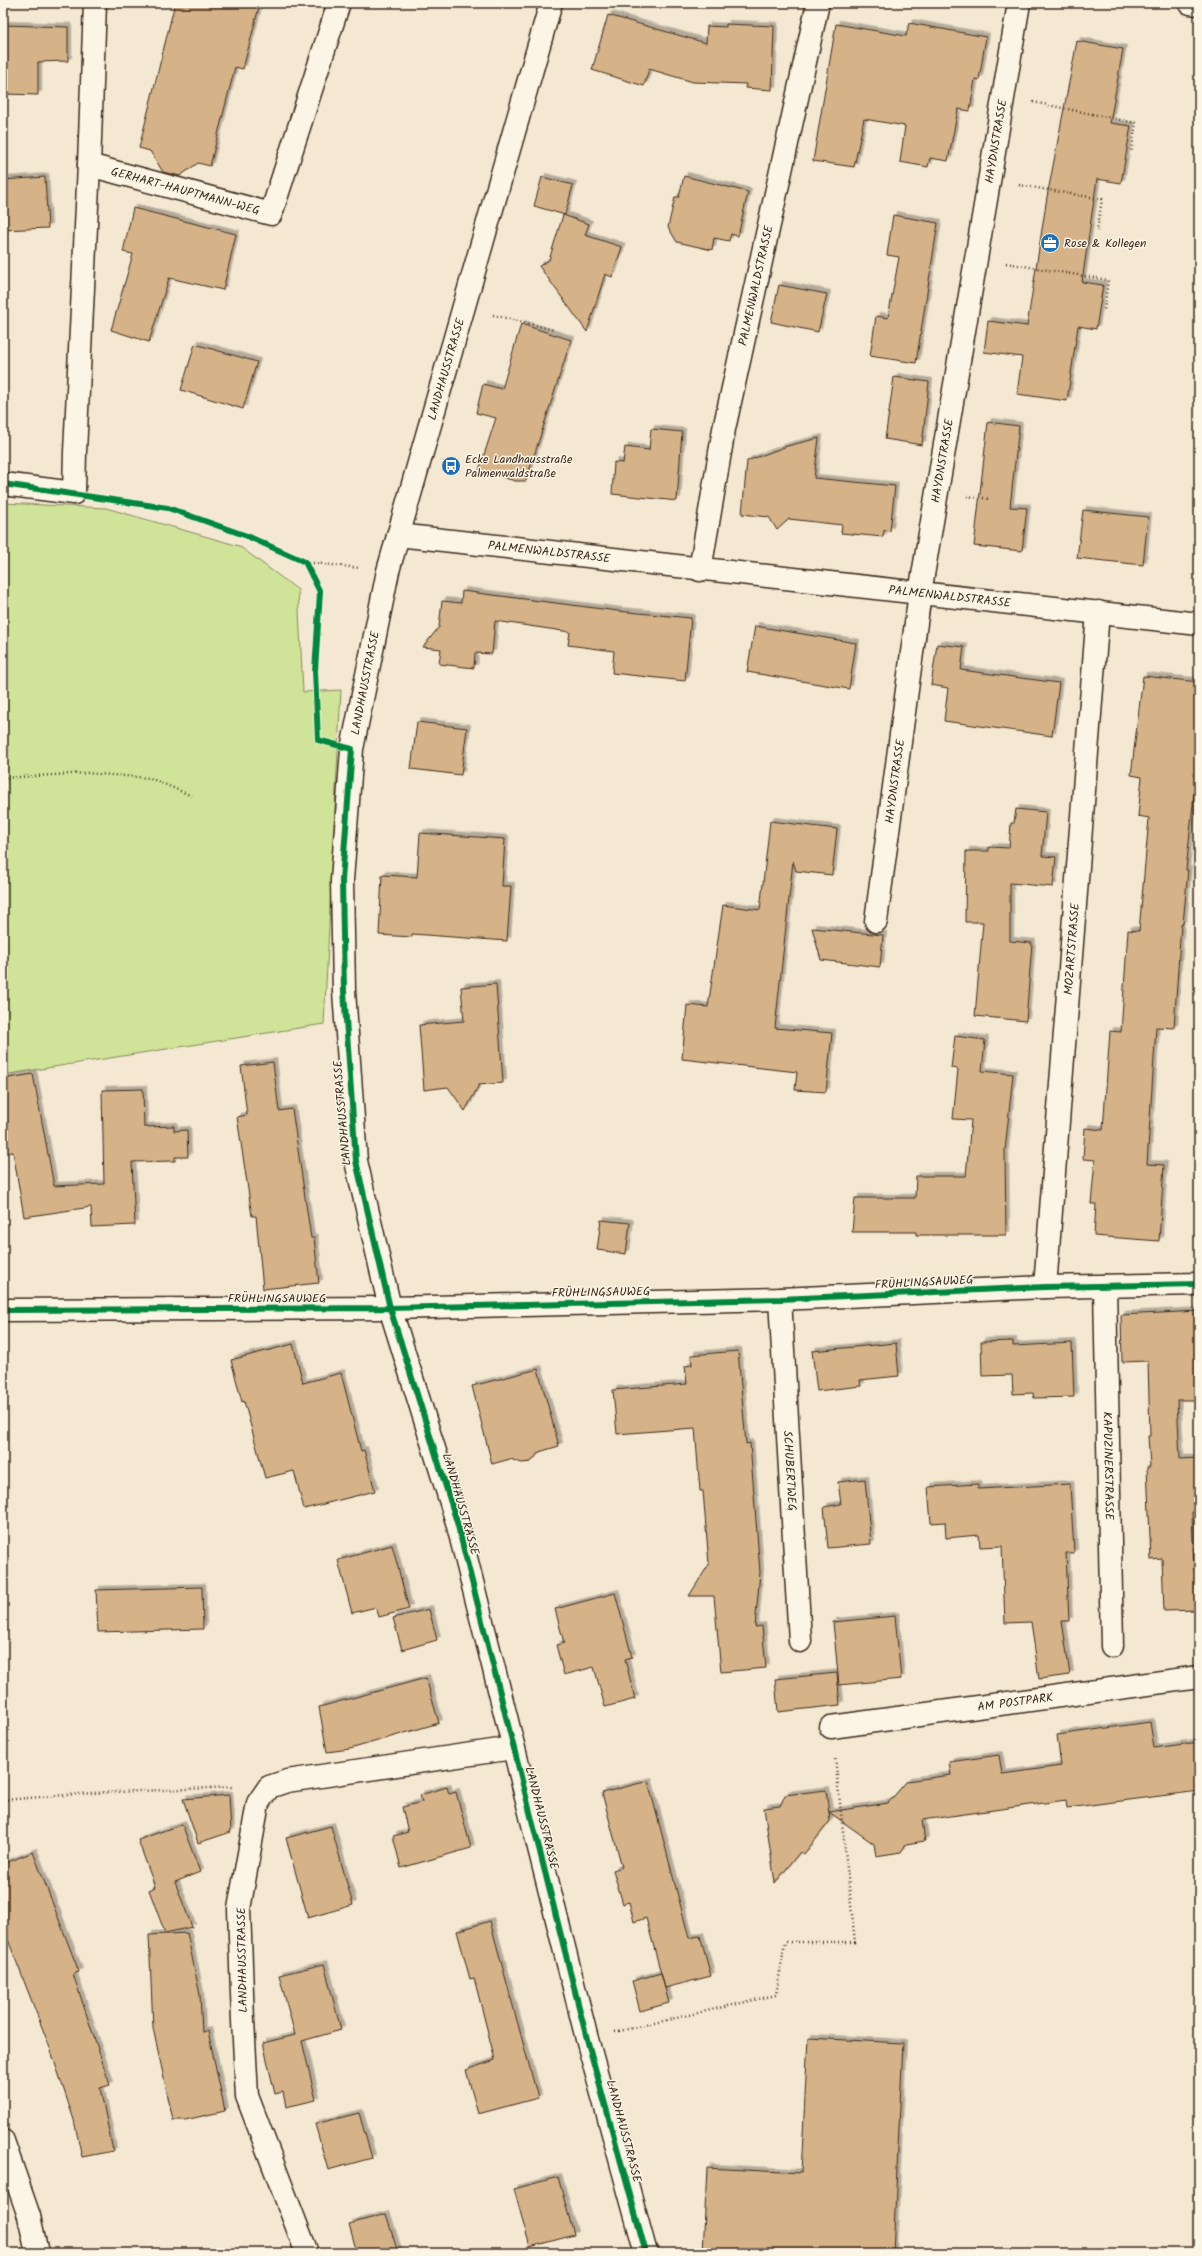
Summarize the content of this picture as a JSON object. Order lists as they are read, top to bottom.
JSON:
{
  "streets": {
    "street": [
      "HAYDNSTRASSE",
      "GERHART-HAUPTMANN-WEG",
      "PALMENWALDSTRASSE",
      "LANDHAUSSTRASSE",
      "MOZARTSTRASSE",
      "FRÜHLINGSAUWEG",
      "KAPUZINERSTRASSE",
      "SCHUBERTWEG",
      "AM POSTPARK"
    ]
  },
  "crossings": [
    ["HAYDNSTRASSE", "PALMENWALDSTRASSE"],
    ["PALMENWALDSTRASSE", "LANDHAUSSTRASSE"],
    ["PALMENWALDSTRASSE", "MOZARTSTRASSE"],
    ["LANDHAUSSTRASSE", "FRÜHLINGSAUWEG"],
    ["MOZARTSTRASSE", "FRÜHLINGSAUWEG"],
    ["FRÜHLINGSAUWEG", "KAPUZINERSTRASSE"],
    ["FRÜHLINGSAUWEG", "SCHUBERTWEG"]
  ],
  "places": {
    "office": ["Rose & Kollegen"],
    "bus stop": ["Ecke Landhausstraße Palmenwaldstraße"]
  }
}
